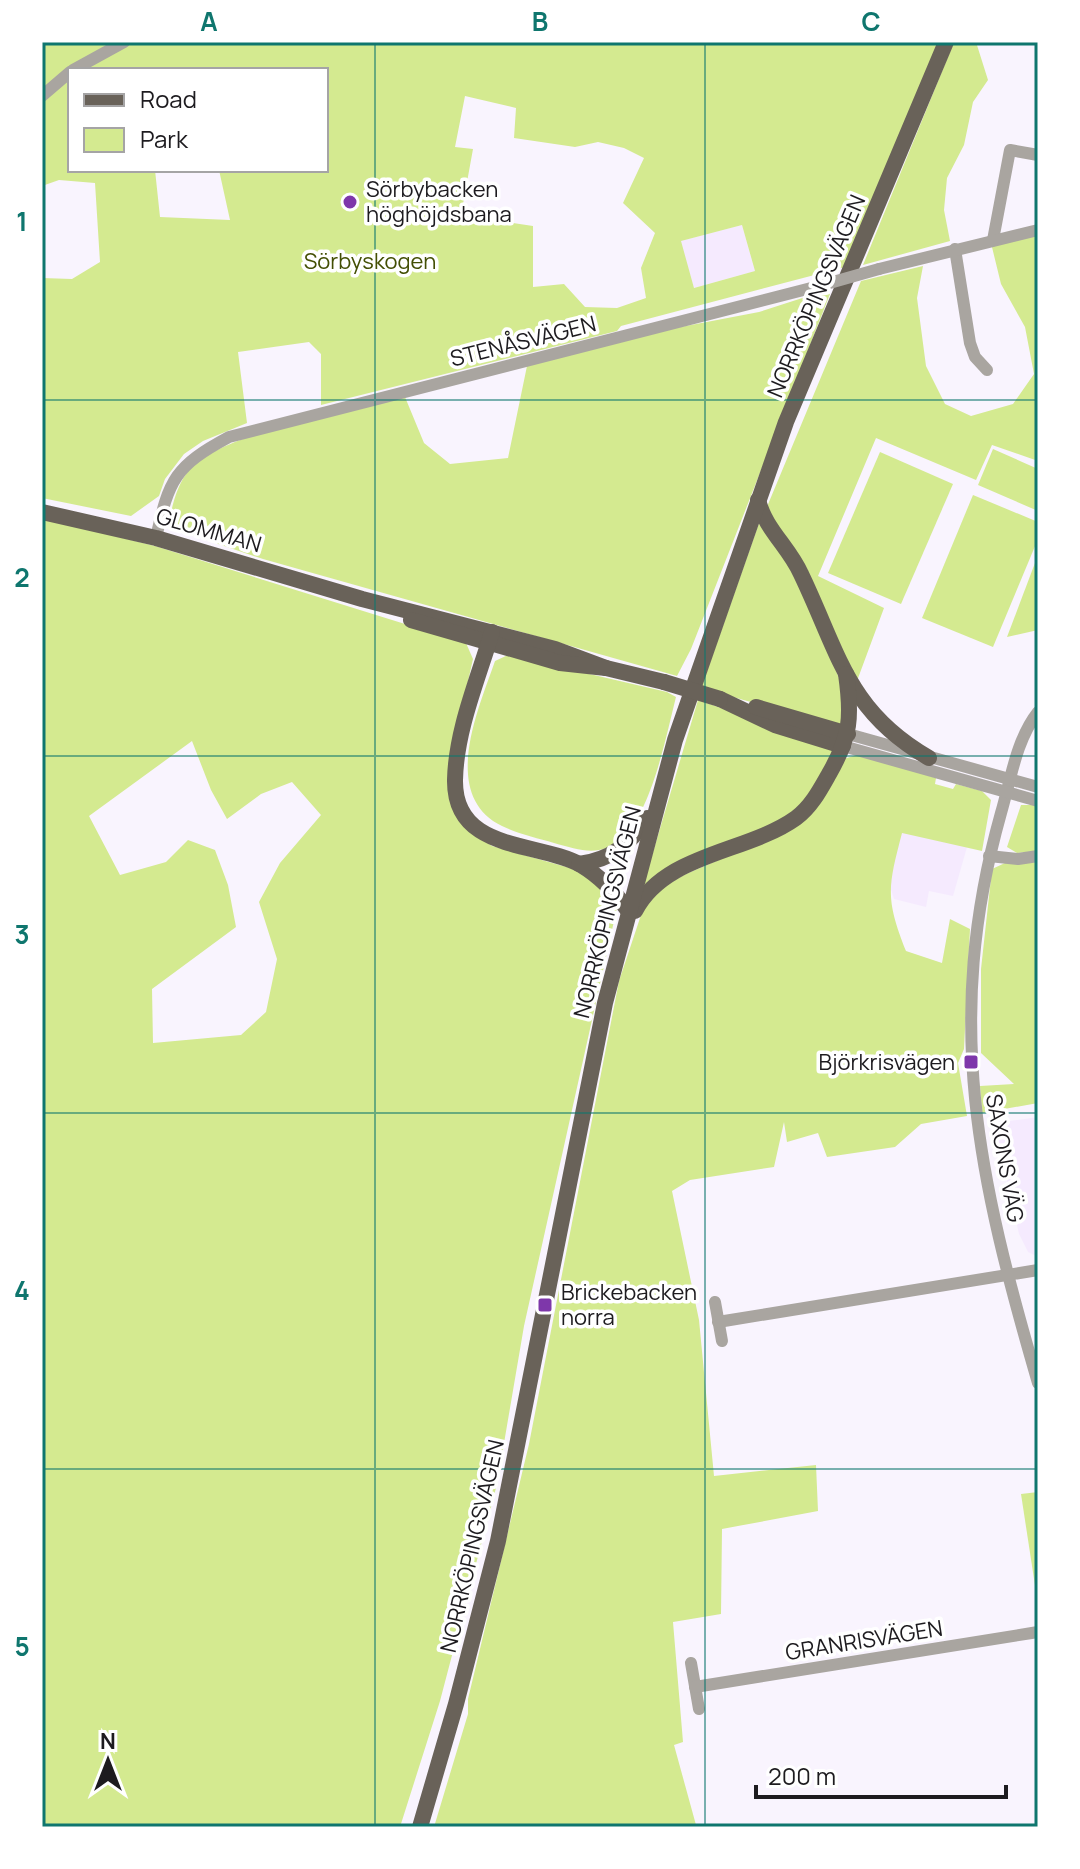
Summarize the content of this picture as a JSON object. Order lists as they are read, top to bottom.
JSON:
{
  "streets": {
    "main road": ["NORRKÖPINGSVÄGEN", "GLOMMAN"],
    "street": ["STENÅSVÄGEN", "SAXONS VÄG", "GRANRISVÄGEN"]
  },
  "crossings": [
    ["STENÅSVÄGEN", "GLOMMAN"]
  ],
  "parks": ["Sörbyskogen"],
  "places": {
    "other": ["Sörbybacken höghöjdsbana"],
    "transit": ["Björkrisvägen", "Brickebacken norra"]
  },
  "legend": ["Road", "Park"],
  "scale_bar": "200 m",
  "north": "top",
  "grid": {
    "columns": ["A", "B", "C"],
    "rows": [
      "1",
      "2",
      "3",
      "4",
      "5"
    ]
  }
}
